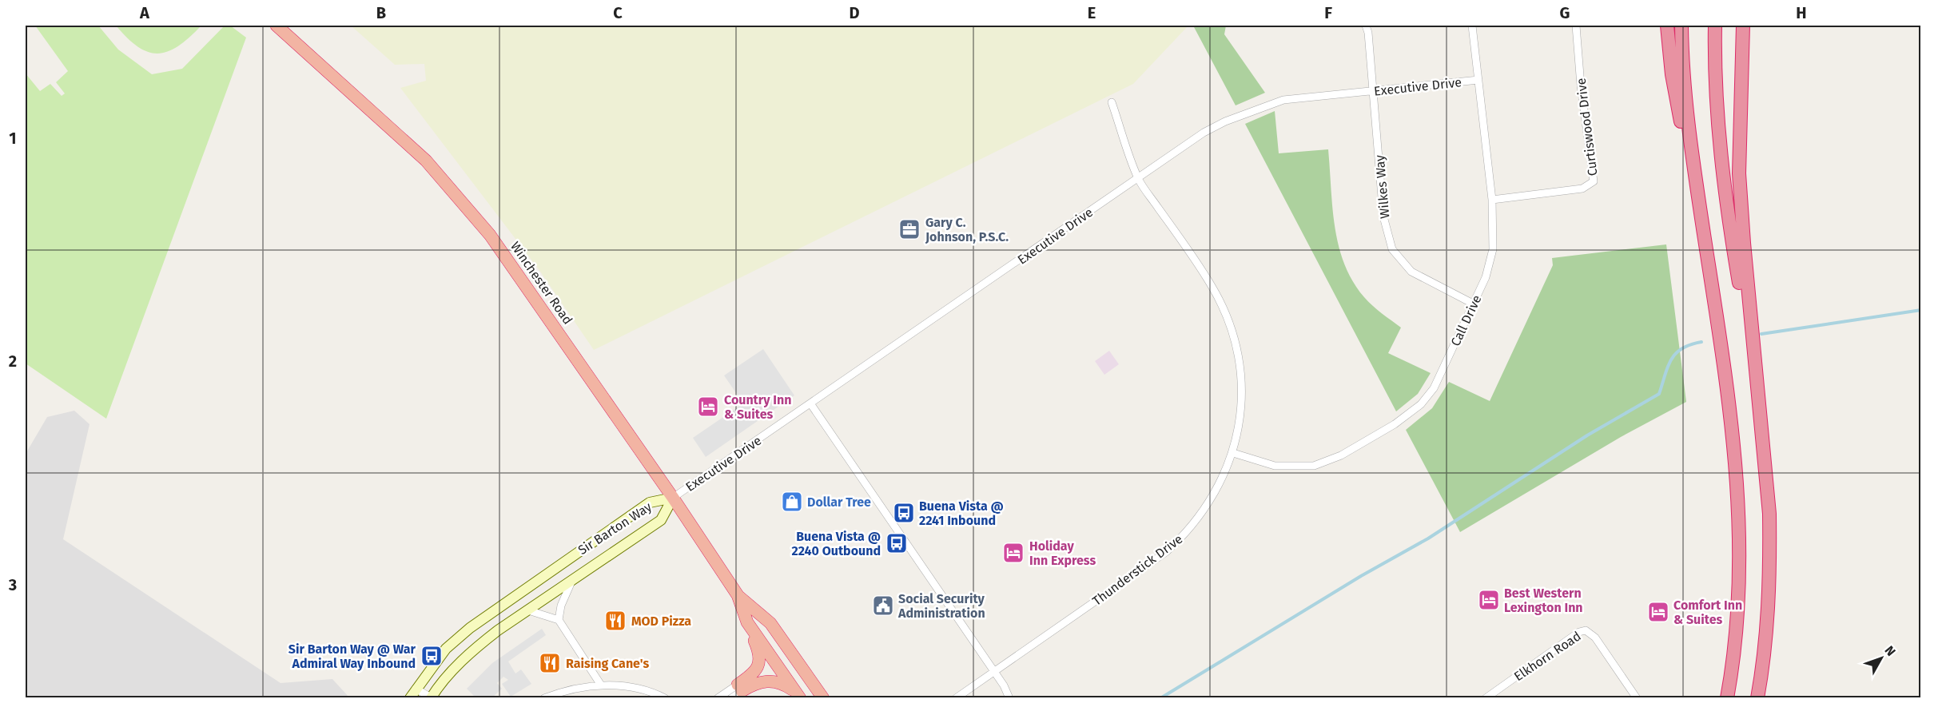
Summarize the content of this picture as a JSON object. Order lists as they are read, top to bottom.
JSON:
{
  "streets": {
    "highway": ["Winchester Road"],
    "main road": ["Sir Barton Way"],
    "street": [
      "Executive Drive",
      "Curtiswood Drive",
      "Wilkes Way",
      "Call Drive",
      "Thunderstick Drive",
      "Elkhorn Road"
    ]
  },
  "crossings": [
    ["Executive Drive", "Wilkes Way"],
    ["Executive Drive", "Winchester Road"],
    ["Executive Drive", "Call Drive"],
    ["Executive Drive", "Sir Barton Way"],
    ["Executive Drive", "Thunderstick Drive"],
    ["Curtiswood Drive", "Call Drive"],
    ["Wilkes Way", "Call Drive"],
    ["Winchester Road", "Sir Barton Way"],
    ["Call Drive", "Thunderstick Drive"]
  ],
  "places": {
    "office": ["Gary C. Johnson, P.S.C."],
    "hotel": [
      "Country Inn & Suites",
      "Holiday Inn Express",
      "Best Western Lexington Inn",
      "Comfort Inn & Suites"
    ],
    "shop": ["Dollar Tree"],
    "bus stop": ["Buena Vista @ 2241 Inbound", "Buena Vista @ 2240 Outbound", "Sir Barton Way @ War Admiral Way Inbound"],
    "public building": ["Social Security Administration"],
    "restaurant": ["MOD Pizza", "Raising Cane's"]
  },
  "north": "top right",
  "grid": {
    "columns": [
      "A",
      "B",
      "C",
      "D",
      "E",
      "F",
      "G",
      "H"
    ],
    "rows": ["1", "2", "3"]
  }
}
